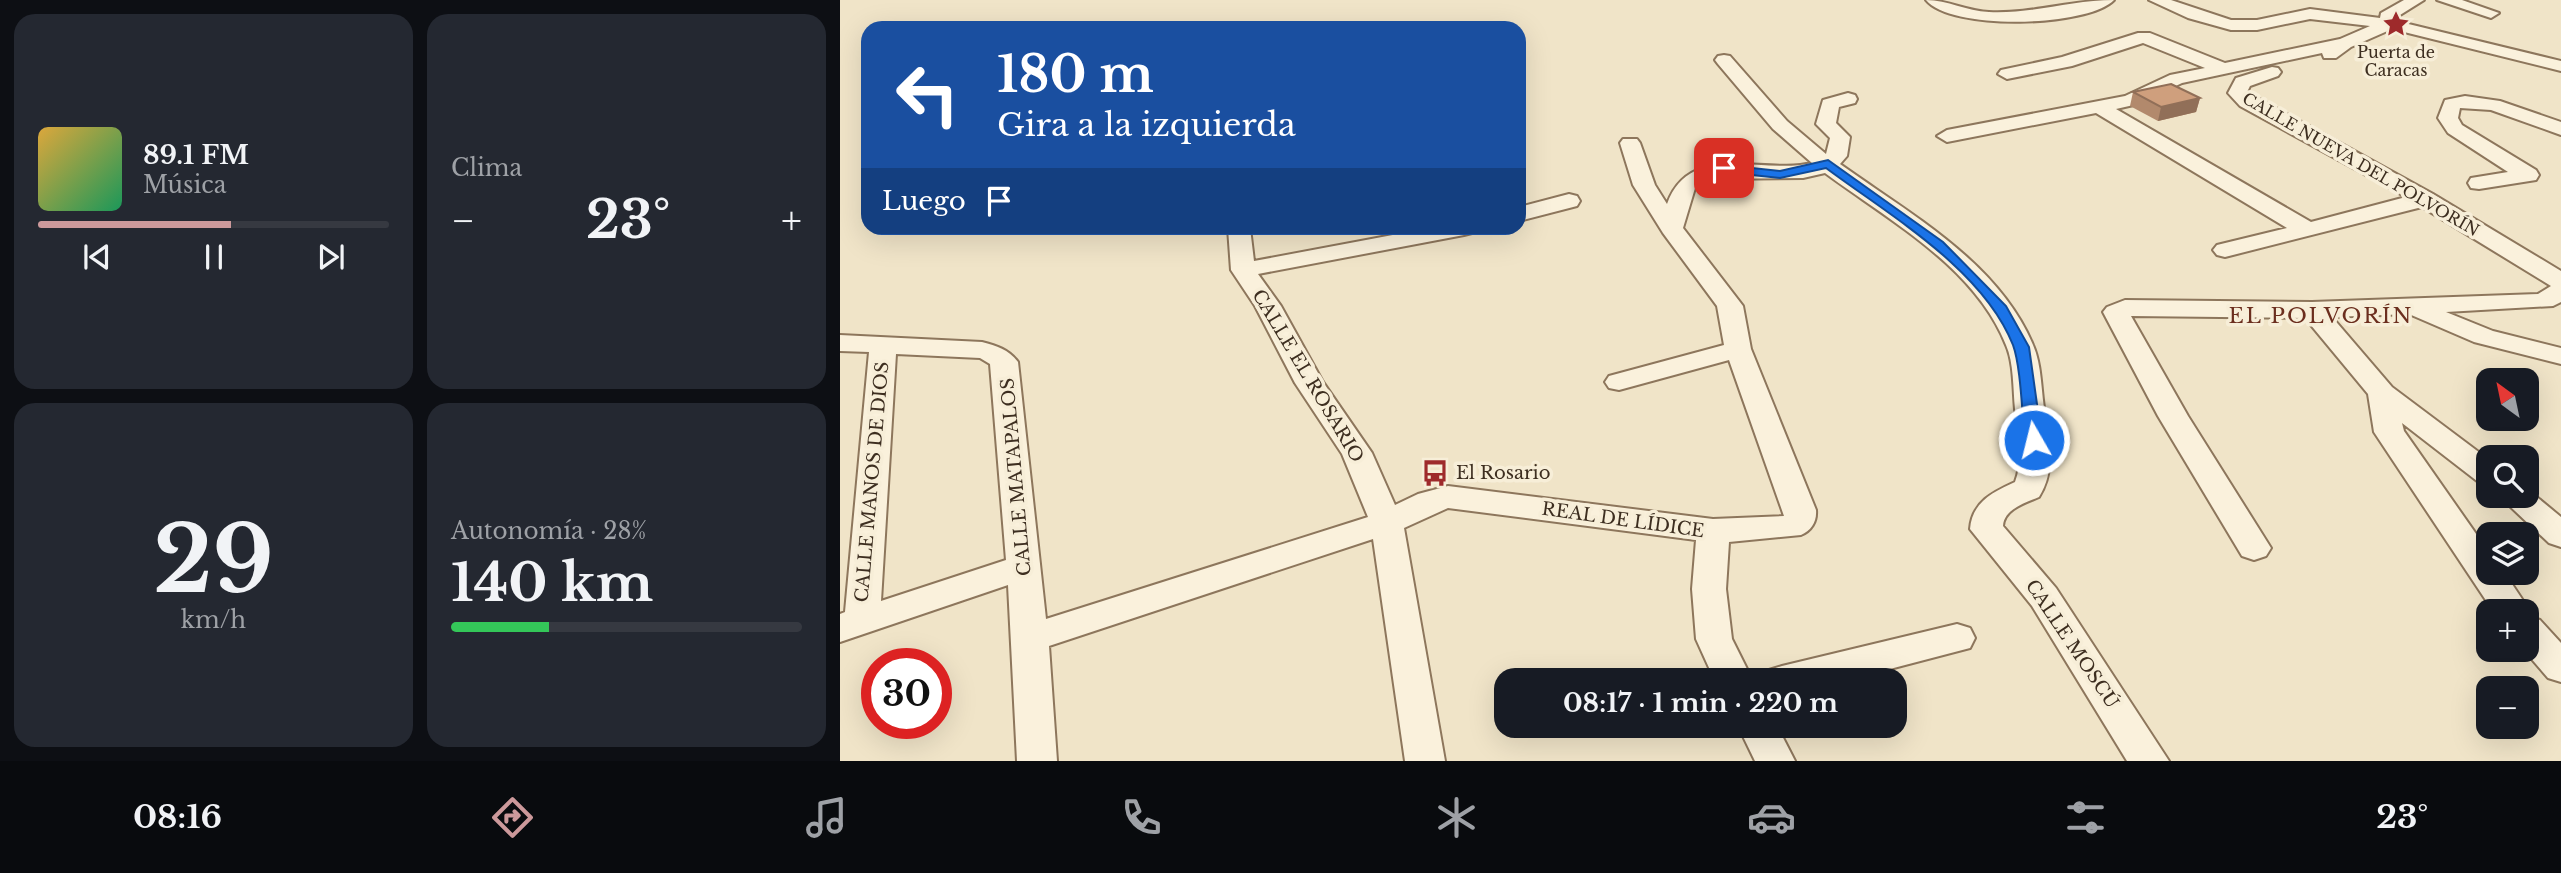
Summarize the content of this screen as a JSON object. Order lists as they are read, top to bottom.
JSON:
{
  "streets": {
    "street": [
      "CALLE NUEVA DEL POLVORÍN",
      "CALLE EL ROSARIO",
      "CALLE MATAPALOS",
      "CALLE MANOS DE DIOS",
      "REAL DE LÍDICE",
      "CALLE MOSCÚ"
    ]
  },
  "crossings": [
    ["CALLE EL ROSARIO", "REAL DE LÍDICE"],
    ["CALLE MATAPALOS", "CALLE MANOS DE DIOS"],
    ["CALLE MATAPALOS", "REAL DE LÍDICE"]
  ],
  "districts": ["EL POLVORÍN"],
  "places": {
    "place": ["Puerta de Caracas"],
    "bus stop": ["El Rosario"]
  },
  "north": "top left",
  "page": {
    "tile": [
      "Clima",
      ["29", "km/h"],
      ["Autonomía · 28%", "140 km"]
    ],
    "turn": ["180 m", "Gira a la izquierda"],
    "song": ["89.1 FM", "Música"],
    "then": "Luego",
    "heat": ["−", "23°", "+"],
    "map_buttons": ["+", "−"],
    "limit": "30",
    "trip": "08:17 · 1 min · 220 m",
    "tabs": ["08:16", "23°"]
  }
}
